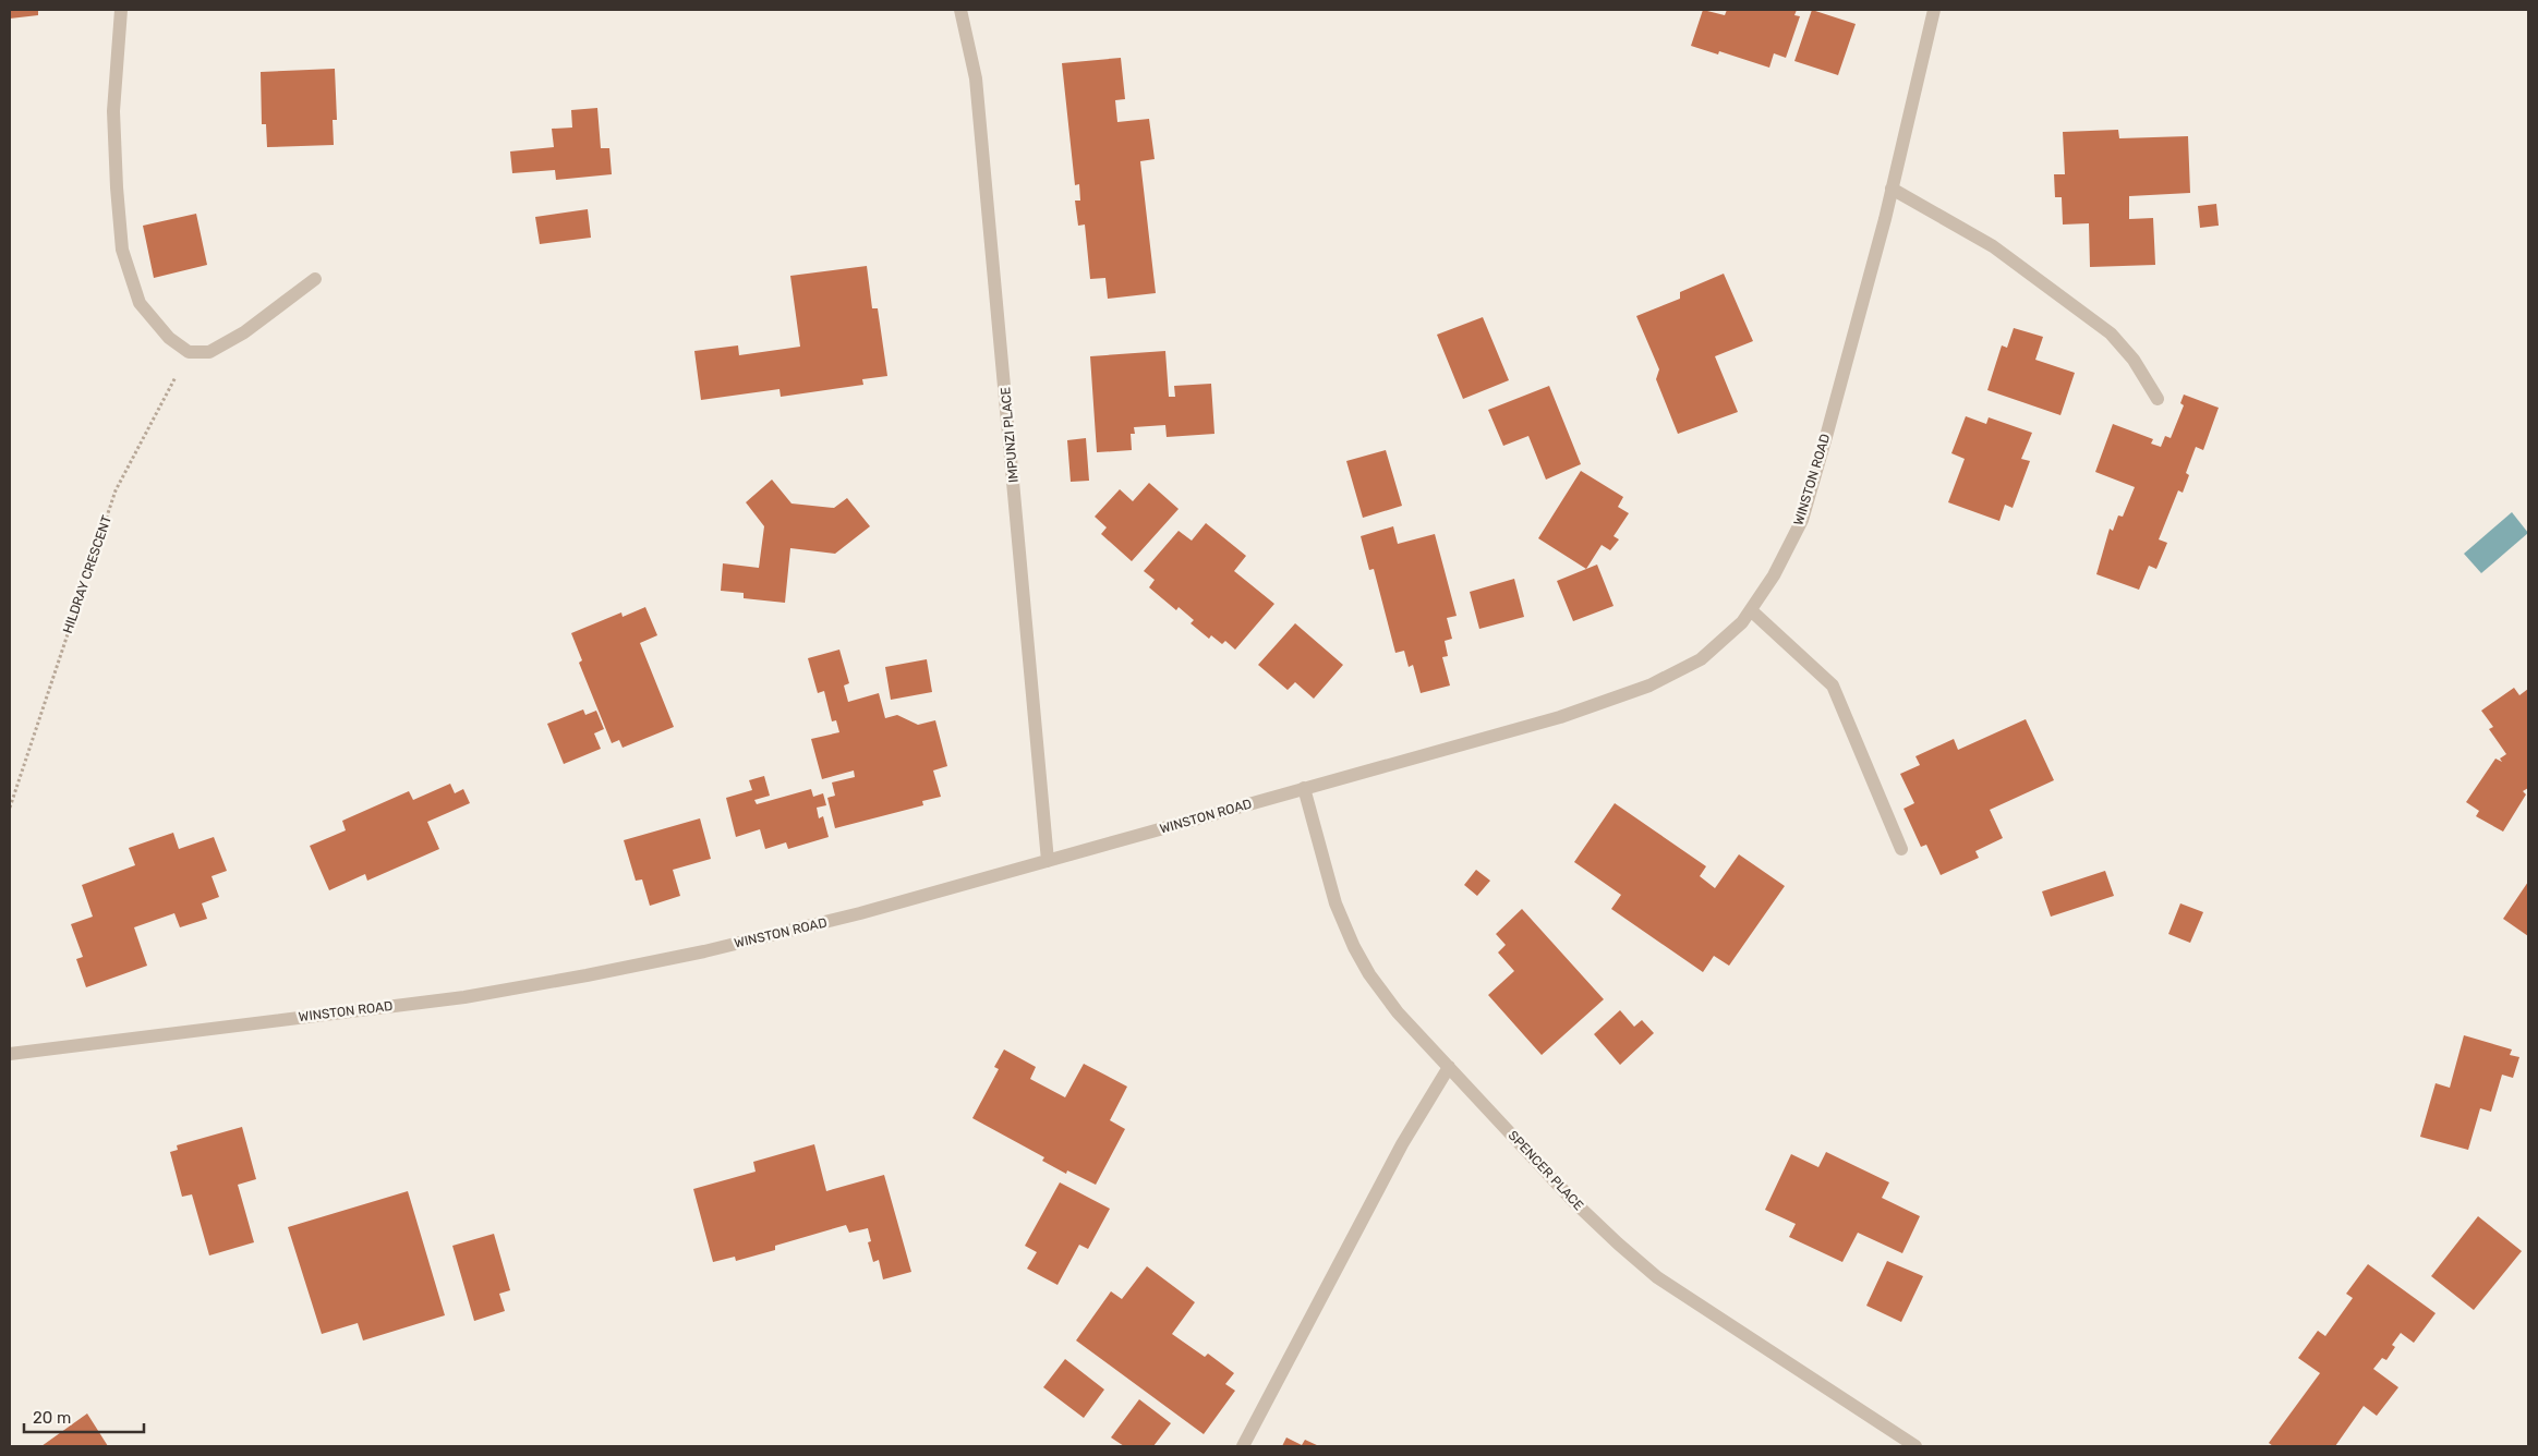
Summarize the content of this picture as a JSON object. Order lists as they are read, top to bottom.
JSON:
{
  "streets": {
    "street": ["IMPUNZI PLACE", "WINSTON ROAD", "SPENCER PLACE"],
    "path": ["HILDRAY CRESCENT"]
  },
  "crossings": [
    ["IMPUNZI PLACE", "WINSTON ROAD"],
    ["WINSTON ROAD", "SPENCER PLACE"]
  ],
  "scale_bar": "20 m"
}
